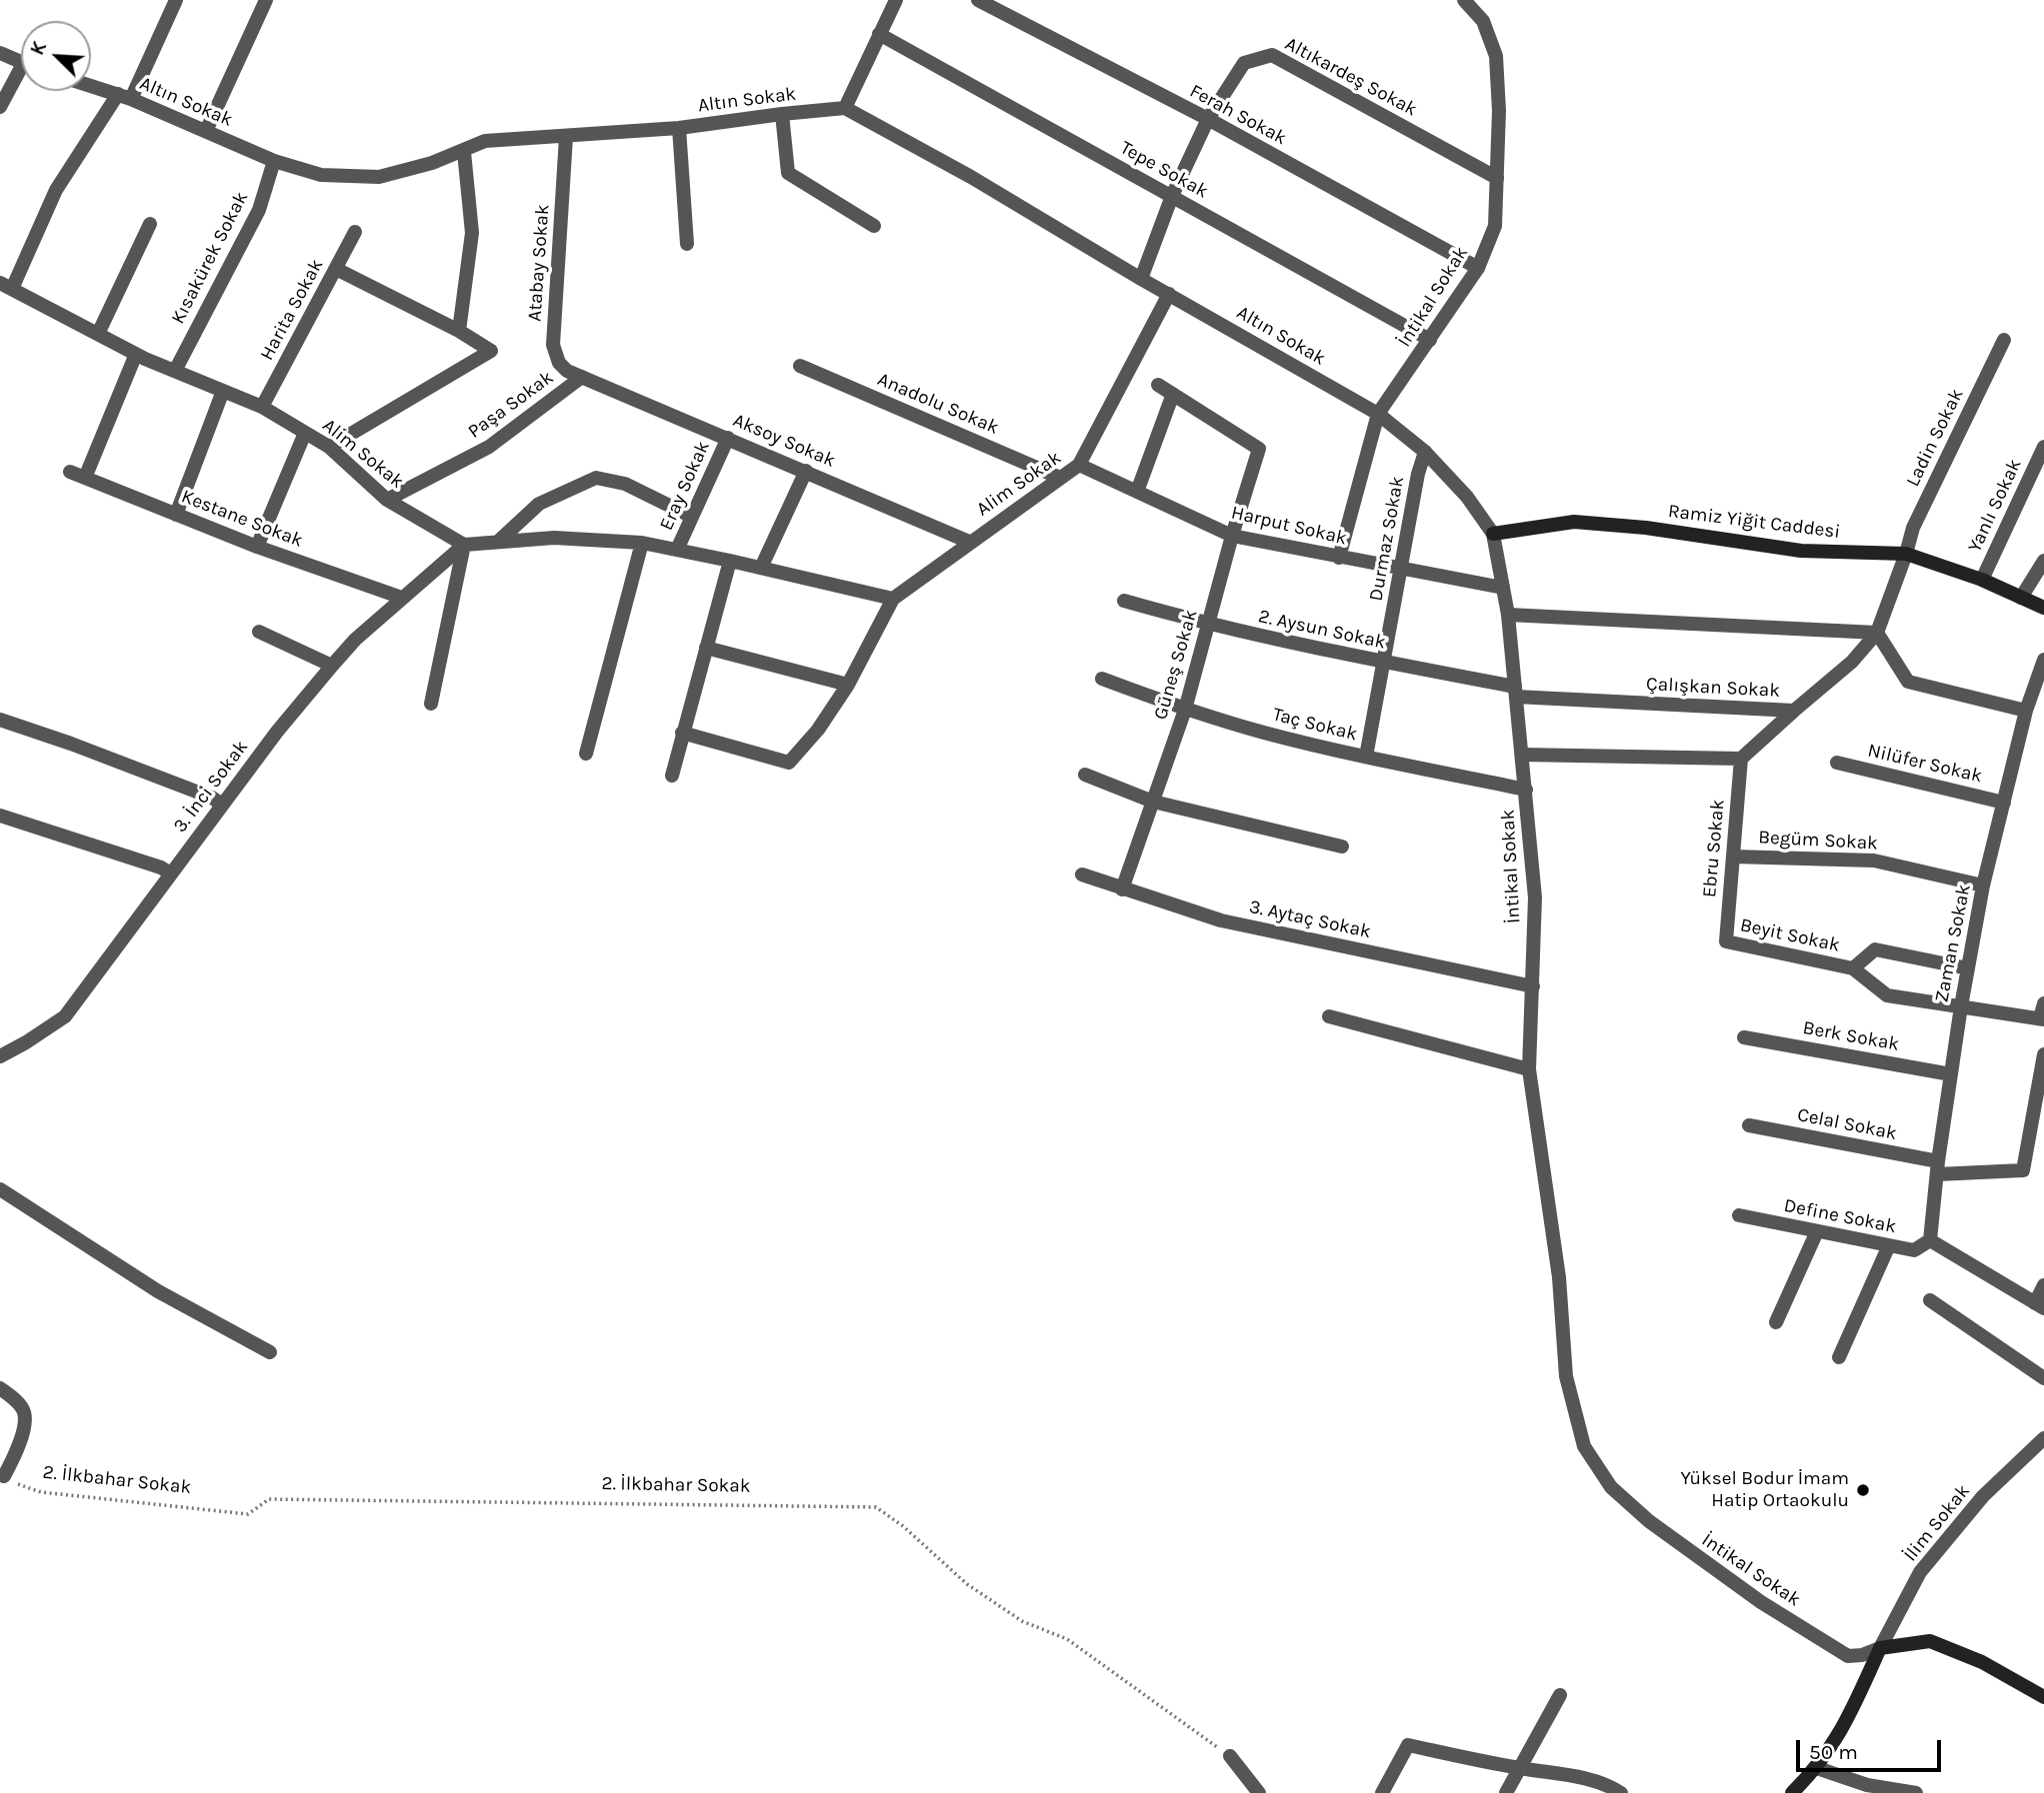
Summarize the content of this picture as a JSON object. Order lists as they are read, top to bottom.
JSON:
{
  "streets": {
    "main road": ["Ramiz Yiğit Caddesi"],
    "street": [
      "Altıkardeş Sokak",
      "Altın Sokak",
      "Ferah Sokak",
      "Tepe Sokak",
      "Kısakürek Sokak",
      "Atabay Sokak",
      "İntikal Sokak",
      "Harita Sokak",
      "Anadolu Sokak",
      "Paşa Sokak",
      "Ladin Sokak",
      "Aksoy Sokak",
      "Alim Sokak",
      "Eray Sokak",
      "Yanlı Sokak",
      "Kestane Sokak",
      "Harput Sokak",
      "Durmaz Sokak",
      "2. Aysun Sokak",
      "Güneş Sokak",
      "Çalışkan Sokak",
      "Taç Sokak",
      "Nilüfer Sokak",
      "3. İnci Sokak",
      "Begüm Sokak",
      "Ebru Sokak",
      "3. Aytaç Sokak",
      "Beyit Sokak",
      "Zaman Sokak",
      "Berk Sokak",
      "Celal Sokak",
      "Define Sokak",
      "İlim Sokak"
    ],
    "path": ["2. İlkbahar Sokak"]
  },
  "crossings": [
    ["Altıkardeş Sokak", "Altın Sokak"],
    ["Altıkardeş Sokak", "Ferah Sokak"],
    ["Altıkardeş Sokak", "Tepe Sokak"],
    ["Altıkardeş Sokak", "İntikal Sokak"],
    ["Altın Sokak", "Kısakürek Sokak"],
    ["Altın Sokak", "Atabay Sokak"],
    ["Altın Sokak", "İntikal Sokak"],
    ["Altın Sokak", "Alim Sokak"],
    ["Ferah Sokak", "İntikal Sokak"],
    ["Tepe Sokak", "İntikal Sokak"],
    ["Kısakürek Sokak", "Alim Sokak"],
    ["Atabay Sokak", "Paşa Sokak"],
    ["Atabay Sokak", "Aksoy Sokak"],
    ["İntikal Sokak", "Ramiz Yiğit Caddesi"],
    ["İntikal Sokak", "Harput Sokak"],
    ["İntikal Sokak", "Durmaz Sokak"],
    ["İntikal Sokak", "2. Aysun Sokak"],
    ["İntikal Sokak", "Çalışkan Sokak"],
    ["İntikal Sokak", "Taç Sokak"],
    ["İntikal Sokak", "3. Aytaç Sokak"],
    ["İntikal Sokak", "İlim Sokak"],
    ["Harita Sokak", "Alim Sokak"],
    ["Anadolu Sokak", "Alim Sokak"],
    ["Paşa Sokak", "Aksoy Sokak"],
    ["Paşa Sokak", "Alim Sokak"],
    ["Ladin Sokak", "Ramiz Yiğit Caddesi"],
    ["Ladin Sokak", "Çalışkan Sokak"],
    ["Aksoy Sokak", "Alim Sokak"],
    ["Aksoy Sokak", "Eray Sokak"],
    ["Alim Sokak", "Harput Sokak"],
    ["Alim Sokak", "3. İnci Sokak"],
    ["Yanlı Sokak", "Ramiz Yiğit Caddesi"],
    ["Kestane Sokak", "3. İnci Sokak"],
    ["Ramiz Yiğit Caddesi", "Çalışkan Sokak"],
    ["Harput Sokak", "Durmaz Sokak"],
    ["Harput Sokak", "Güneş Sokak"],
    ["Durmaz Sokak", "2. Aysun Sokak"],
    ["Durmaz Sokak", "Taç Sokak"],
    ["2. Aysun Sokak", "Güneş Sokak"],
    ["2. Aysun Sokak", "Çalışkan Sokak"],
    ["Güneş Sokak", "Taç Sokak"],
    ["Güneş Sokak", "3. Aytaç Sokak"],
    ["Nilüfer Sokak", "Zaman Sokak"],
    ["Begüm Sokak", "Ebru Sokak"],
    ["Begüm Sokak", "Zaman Sokak"],
    ["Ebru Sokak", "Beyit Sokak"],
    ["Beyit Sokak", "Zaman Sokak"],
    ["Zaman Sokak", "Berk Sokak"],
    ["Zaman Sokak", "Celal Sokak"],
    ["Zaman Sokak", "Define Sokak"]
  ],
  "places": ["Yüksel Bodur İmam Hatip Ortaokulu"],
  "scale_bar": "50 m",
  "north": "top left"
}
